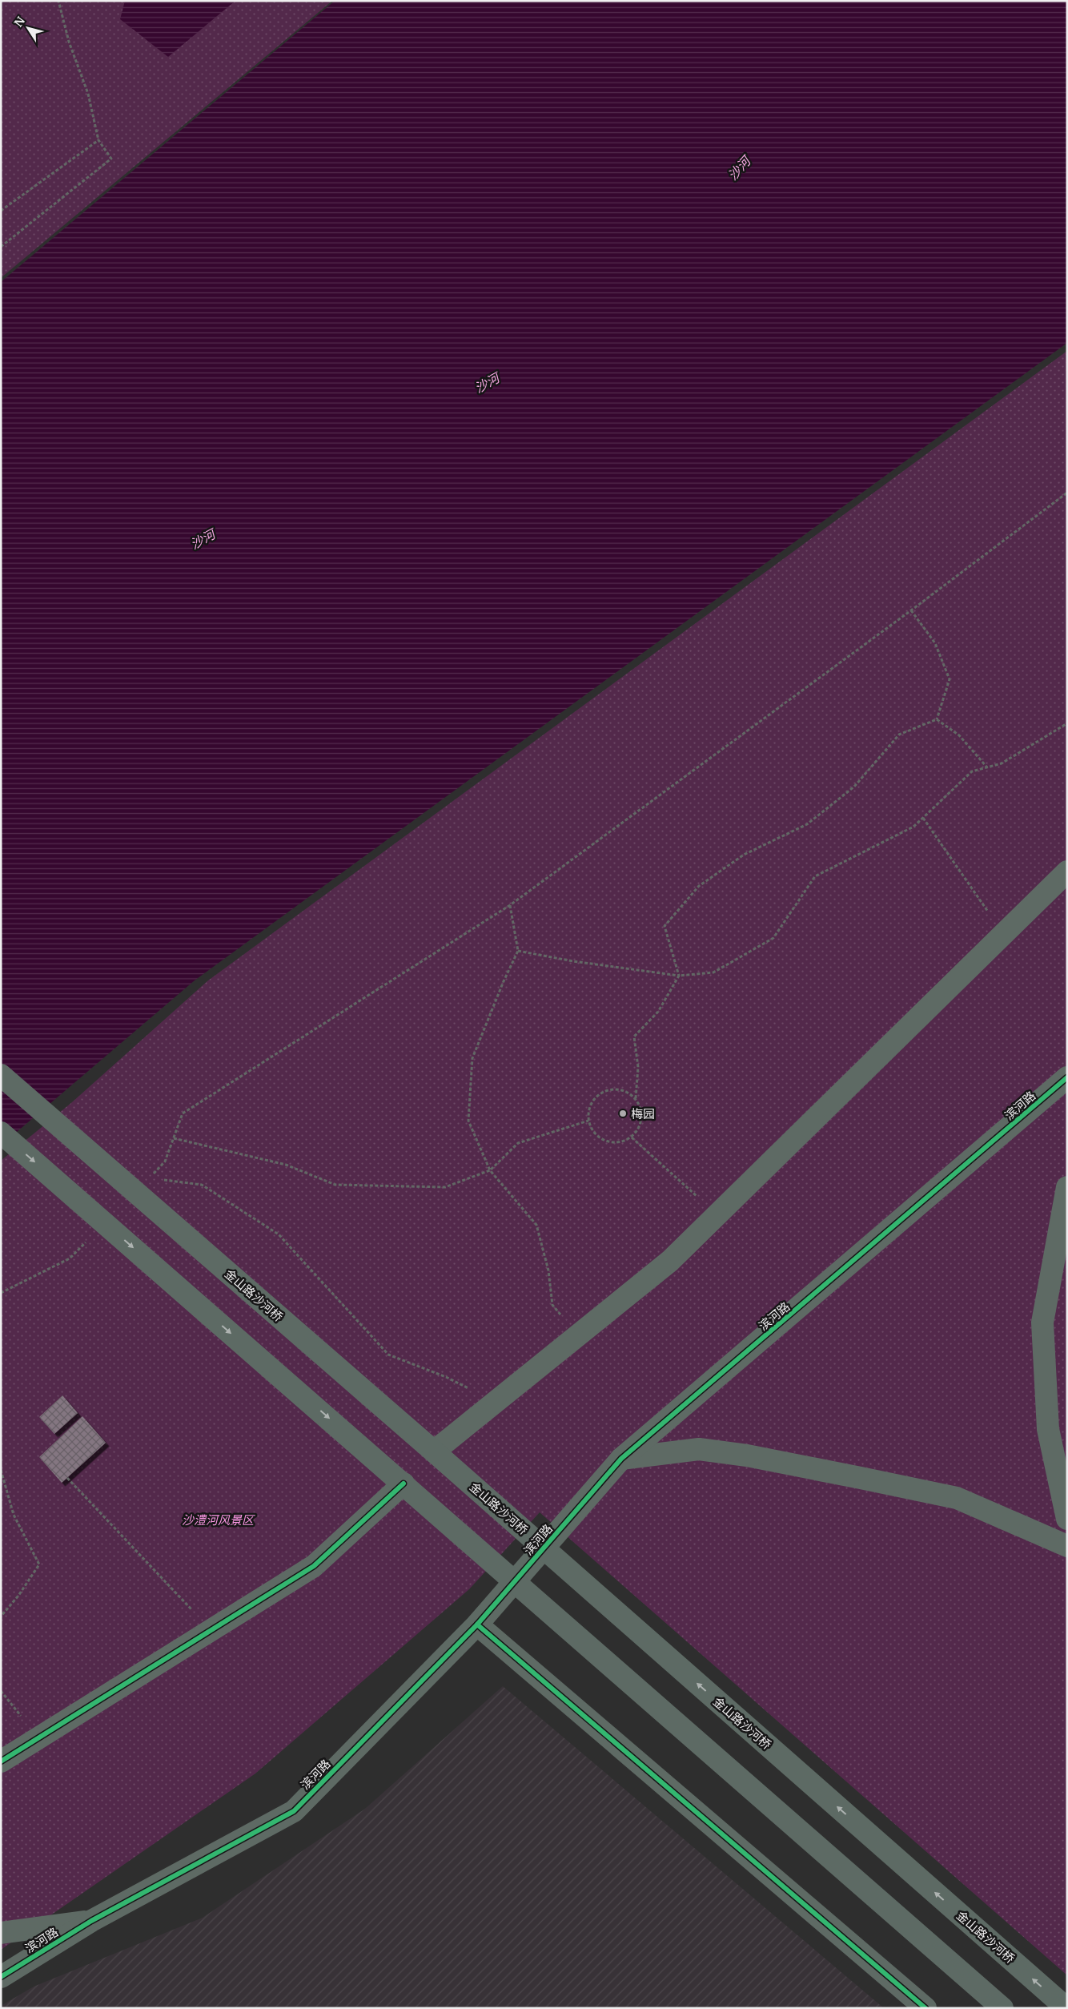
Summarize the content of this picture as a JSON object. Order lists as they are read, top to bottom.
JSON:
{
  "streets": {
    "main road": ["金山路沙河桥"],
    "street": ["滨河路"]
  },
  "water": ["沙河"],
  "parks": ["沙澧河风景区"],
  "places": ["梅园"],
  "north": "top left"
}
